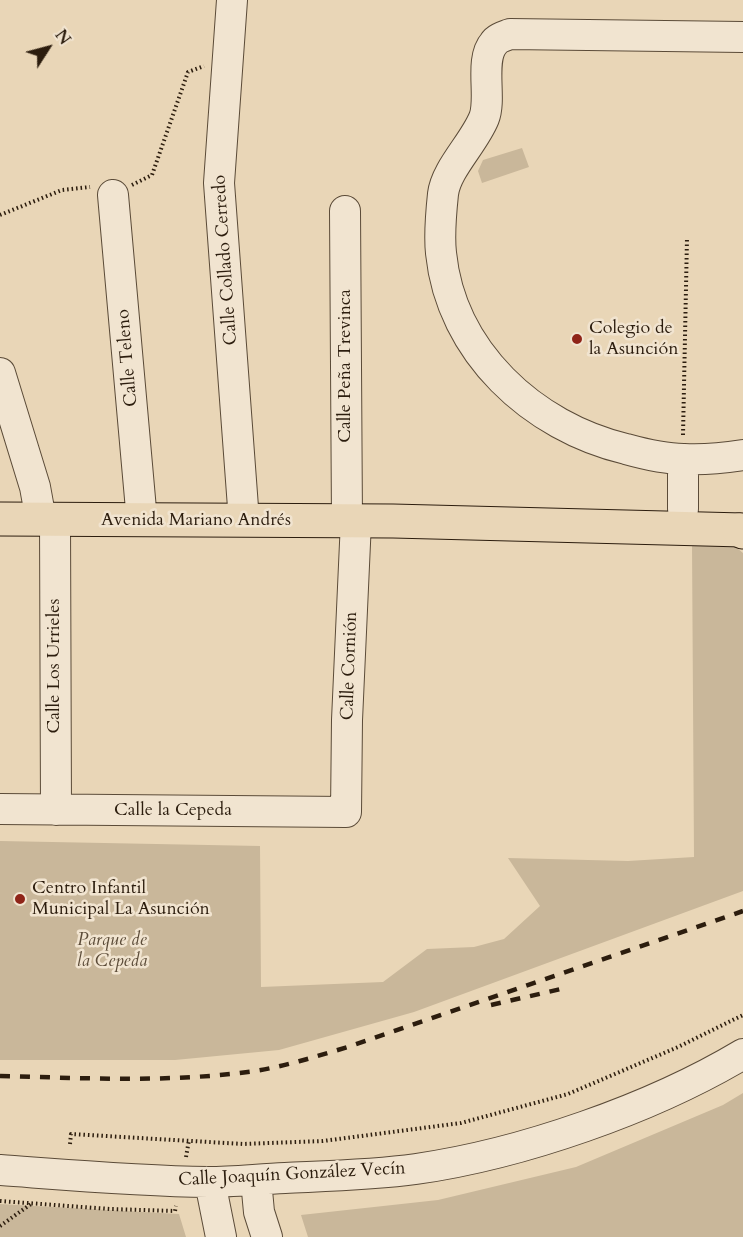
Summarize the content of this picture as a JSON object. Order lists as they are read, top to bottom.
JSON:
{
  "streets": {
    "main road": ["Avenida Mariano Andrés"],
    "street": [
      "Calle Collado Cerredo",
      "Calle Teleno",
      "Calle Peña Trevinca",
      "Calle Los Urrieles",
      "Calle Cornión",
      "Calle la Cepeda",
      "Calle Joaquín González Vecín"
    ]
  },
  "crossings": [
    ["Calle Collado Cerredo", "Avenida Mariano Andrés"],
    ["Calle Teleno", "Avenida Mariano Andrés"],
    ["Calle Peña Trevinca", "Avenida Mariano Andrés"],
    ["Calle Peña Trevinca", "Calle Cornión"],
    ["Avenida Mariano Andrés", "Calle Los Urrieles"],
    ["Avenida Mariano Andrés", "Calle Cornión"],
    ["Calle Los Urrieles", "Calle la Cepeda"],
    ["Calle Cornión", "Calle la Cepeda"]
  ],
  "parks": ["Parque de la Cepeda"],
  "places": ["Colegio de la Asunción", "Centro Infantil Municipal La Asunción"],
  "north": "top right"
}
